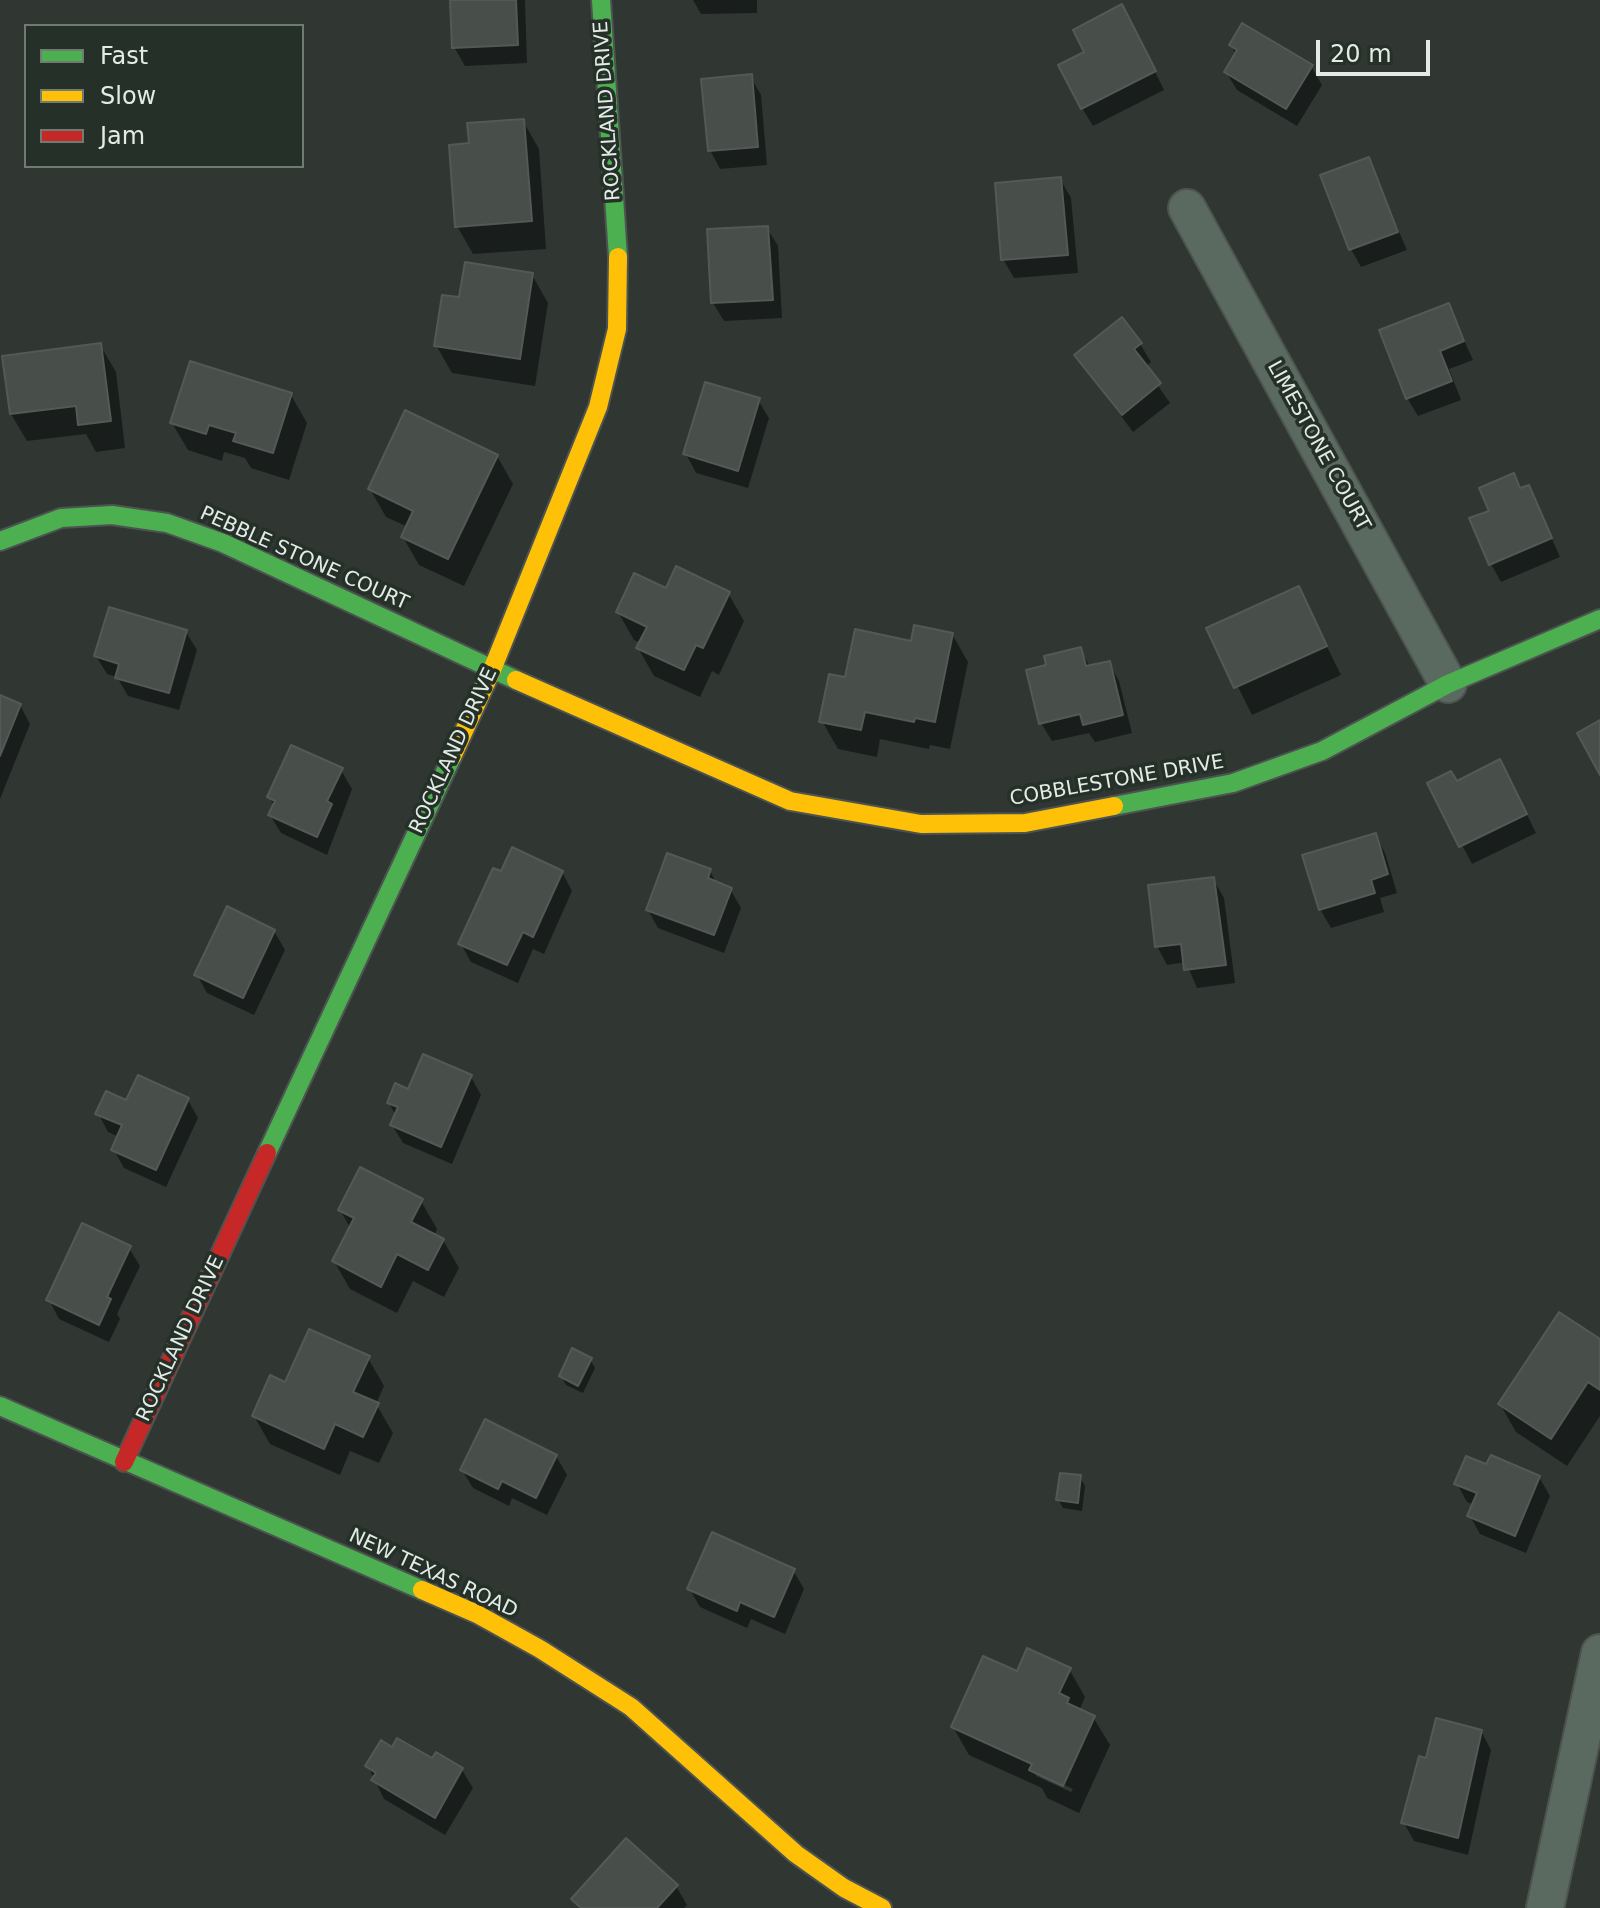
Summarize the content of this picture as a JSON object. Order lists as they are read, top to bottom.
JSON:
{
  "streets": {
    "street": [
      "ROCKLAND DRIVE",
      "LIMESTONE COURT",
      "PEBBLE STONE COURT",
      "COBBLESTONE DRIVE",
      "NEW TEXAS ROAD"
    ]
  },
  "crossings": [
    ["ROCKLAND DRIVE", "PEBBLE STONE COURT"],
    ["ROCKLAND DRIVE", "COBBLESTONE DRIVE"],
    ["ROCKLAND DRIVE", "NEW TEXAS ROAD"],
    ["LIMESTONE COURT", "COBBLESTONE DRIVE"],
    ["PEBBLE STONE COURT", "COBBLESTONE DRIVE"]
  ],
  "legend": ["Fast", "Slow", "Jam"],
  "scale_bar": "20 m"
}
